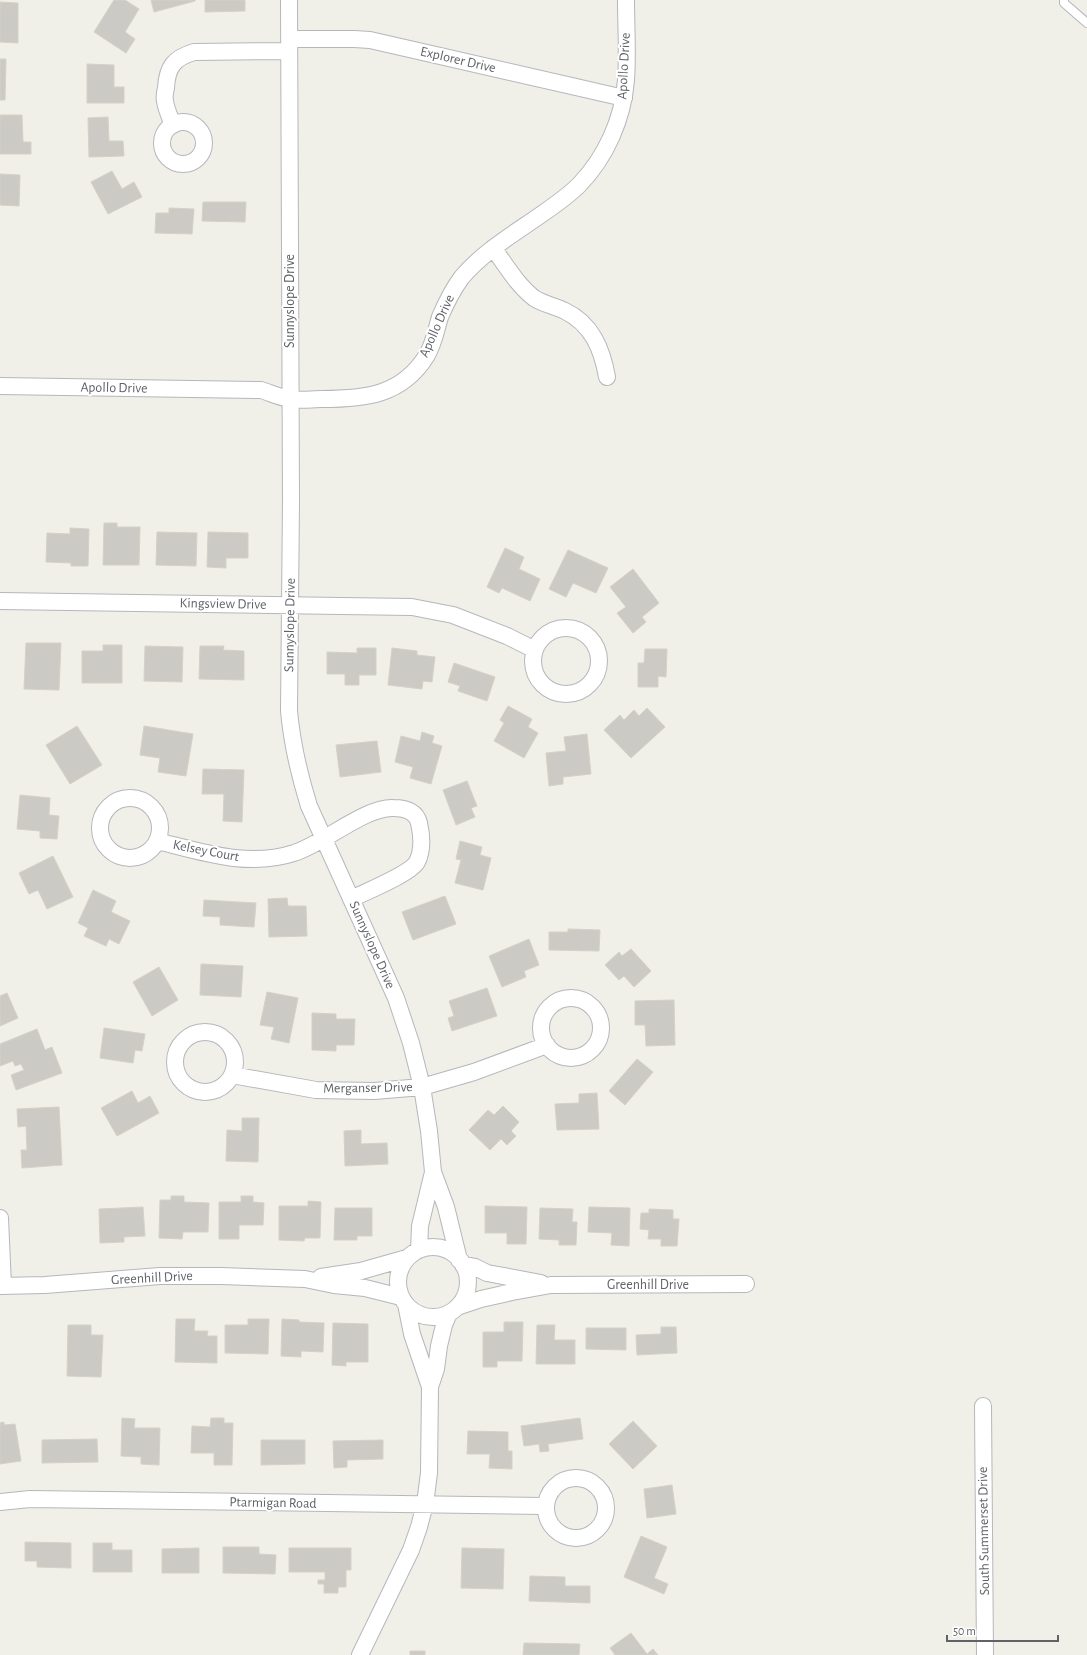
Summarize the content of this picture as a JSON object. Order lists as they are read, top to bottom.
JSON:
{
  "streets": {
    "street": [
      "Explorer Drive",
      "Apollo Drive",
      "Sunnyslope Drive",
      "Kingsview Drive",
      "Kelsey Court",
      "Merganser Drive",
      "Greenhill Drive",
      "Ptarmigan Road",
      "South Summerset Drive"
    ]
  },
  "crossings": [
    ["Explorer Drive", "Apollo Drive"],
    ["Explorer Drive", "Sunnyslope Drive"],
    ["Apollo Drive", "Sunnyslope Drive"],
    ["Sunnyslope Drive", "Kingsview Drive"],
    ["Sunnyslope Drive", "Kelsey Court"],
    ["Sunnyslope Drive", "Merganser Drive"],
    ["Sunnyslope Drive", "Greenhill Drive"]
  ],
  "scale_bar": "50 m"
}
